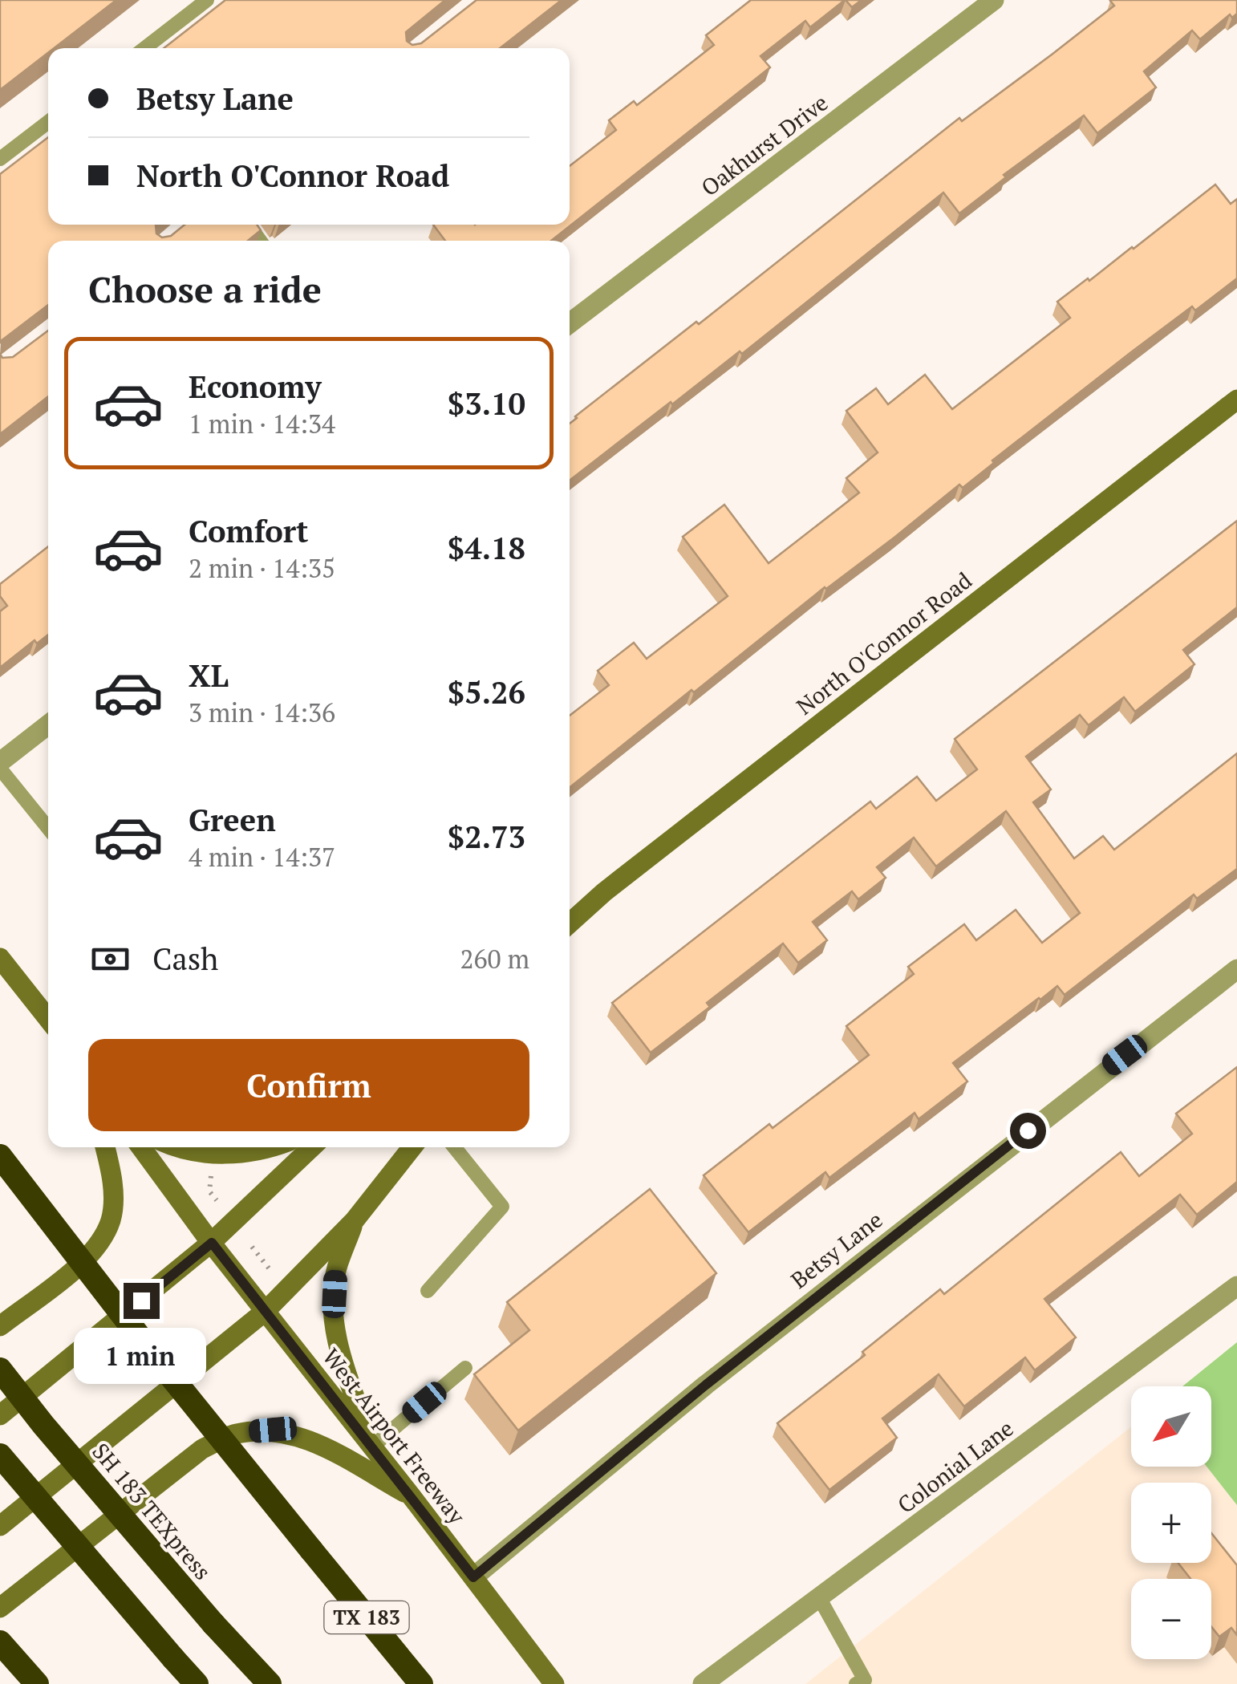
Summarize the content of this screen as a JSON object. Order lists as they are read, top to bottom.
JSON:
{
  "streets": {
    "highway": ["SH 183 TEXpress", "TX 183"],
    "main road": ["North O'Connor Road", "West Airport Freeway"],
    "street": ["Oakhurst Drive", "Betsy Lane", "Colonial Lane"]
  },
  "crossings": [
    ["Betsy Lane", "West Airport Freeway"]
  ],
  "north": "bottom left",
  "page": {
    "banner": ["Betsy Lane", "North O'Connor Road"],
    "heading": "Choose a ride",
    "list": [
      {
        "name": "Economy",
        "note": "1 min · 14:34",
        "value": "$3.10"
      },
      {
        "name": "Comfort",
        "note": "2 min · 14:35",
        "value": "$4.18"
      },
      {
        "name": "XL",
        "note": "3 min · 14:36",
        "value": "$5.26"
      },
      {
        "name": "Green",
        "note": "4 min · 14:37",
        "value": "$2.73"
      }
    ],
    "pay": ["Cash", "260 m"],
    "buttons": "Confirm",
    "bubble": "1 min",
    "map_buttons": ["+", "−"]
  }
}
